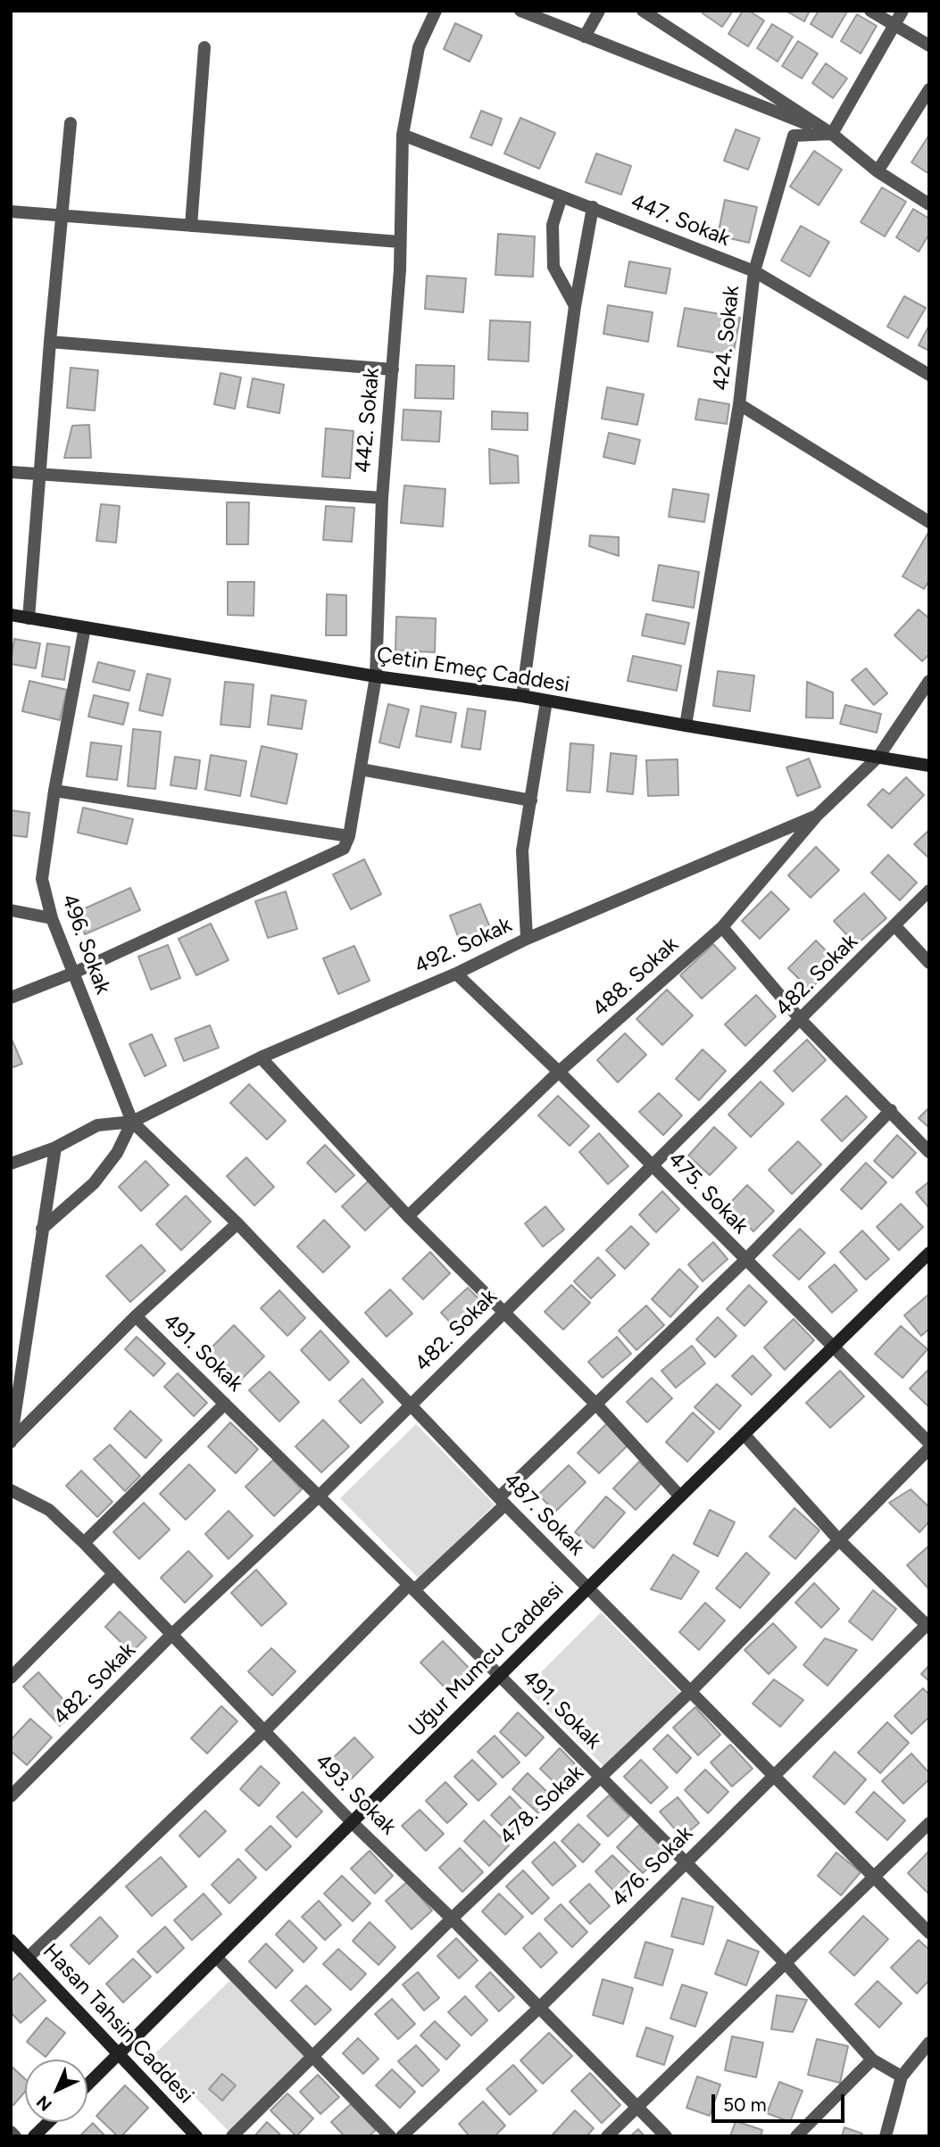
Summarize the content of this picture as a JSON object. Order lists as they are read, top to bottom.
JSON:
{
  "streets": {
    "street": [
      "447. Sokak",
      "424. Sokak",
      "442. Sokak",
      "Çetin Emeç Caddesi",
      "496. Sokak",
      "492. Sokak",
      "482. Sokak",
      "488. Sokak",
      "475. Sokak",
      "491. Sokak",
      "487. Sokak",
      "Uğur Mumcu Caddesi",
      "493. Sokak",
      "478. Sokak",
      "476. Sokak",
      "Hasan Tahsin Caddesi"
    ]
  },
  "crossings": [
    ["447. Sokak", "424. Sokak"],
    ["447. Sokak", "442. Sokak"],
    ["424. Sokak", "Çetin Emeç Caddesi"],
    ["442. Sokak", "Çetin Emeç Caddesi"],
    ["Çetin Emeç Caddesi", "496. Sokak"],
    ["Çetin Emeç Caddesi", "488. Sokak"],
    ["496. Sokak", "492. Sokak"],
    ["496. Sokak", "487. Sokak"],
    ["492. Sokak", "488. Sokak"],
    ["492. Sokak", "475. Sokak"],
    ["492. Sokak", "487. Sokak"],
    ["482. Sokak", "475. Sokak"],
    ["482. Sokak", "491. Sokak"],
    ["482. Sokak", "487. Sokak"],
    ["482. Sokak", "493. Sokak"],
    ["488. Sokak", "475. Sokak"],
    ["475. Sokak", "Uğur Mumcu Caddesi"],
    ["475. Sokak", "478. Sokak"],
    ["491. Sokak", "Uğur Mumcu Caddesi"],
    ["491. Sokak", "478. Sokak"],
    ["491. Sokak", "476. Sokak"],
    ["487. Sokak", "Uğur Mumcu Caddesi"],
    ["487. Sokak", "478. Sokak"],
    ["487. Sokak", "476. Sokak"],
    ["Uğur Mumcu Caddesi", "493. Sokak"],
    ["Uğur Mumcu Caddesi", "Hasan Tahsin Caddesi"],
    ["493. Sokak", "478. Sokak"],
    ["493. Sokak", "476. Sokak"]
  ],
  "scale_bar": "50 m",
  "north": "bottom left"
}
